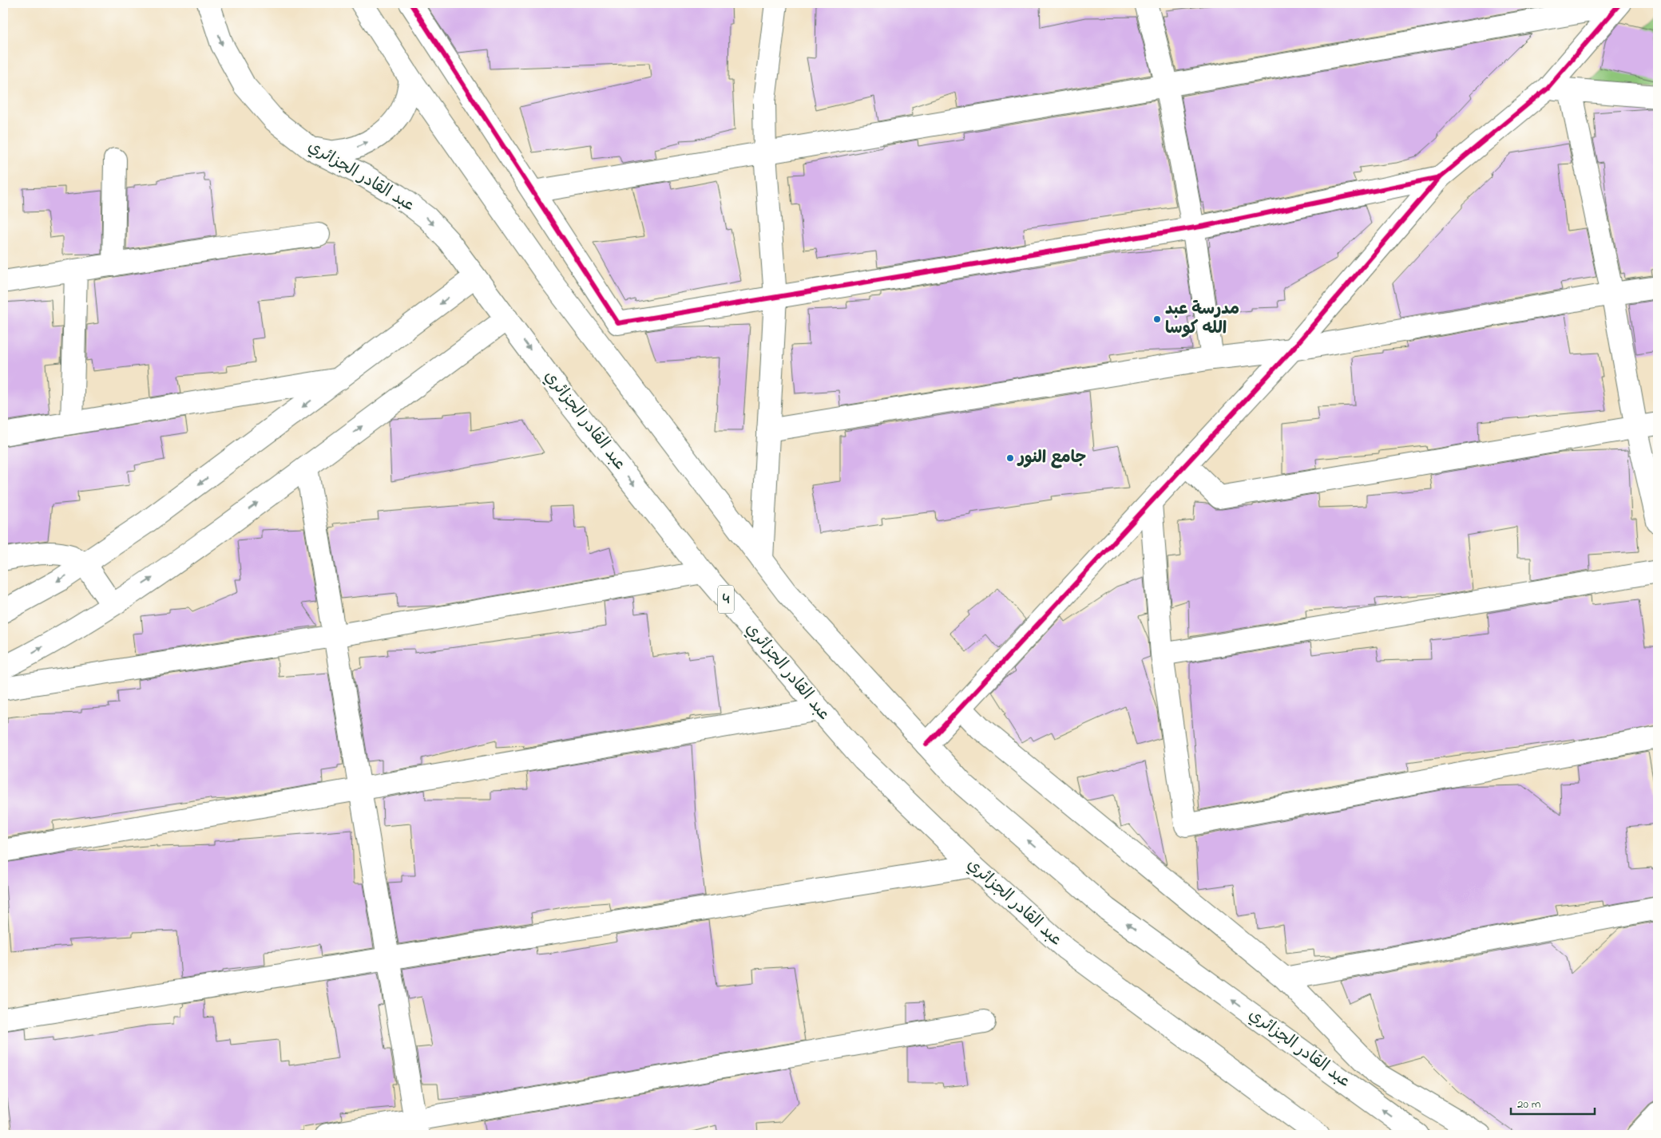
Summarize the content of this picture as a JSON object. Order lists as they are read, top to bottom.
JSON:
{
  "streets": {
    "main road": ["عبد القادر الجزائري", "4"]
  },
  "places": ["مدرسة عبد الله كوسا", "جامع النور"],
  "scale_bar": "20 m"
}
